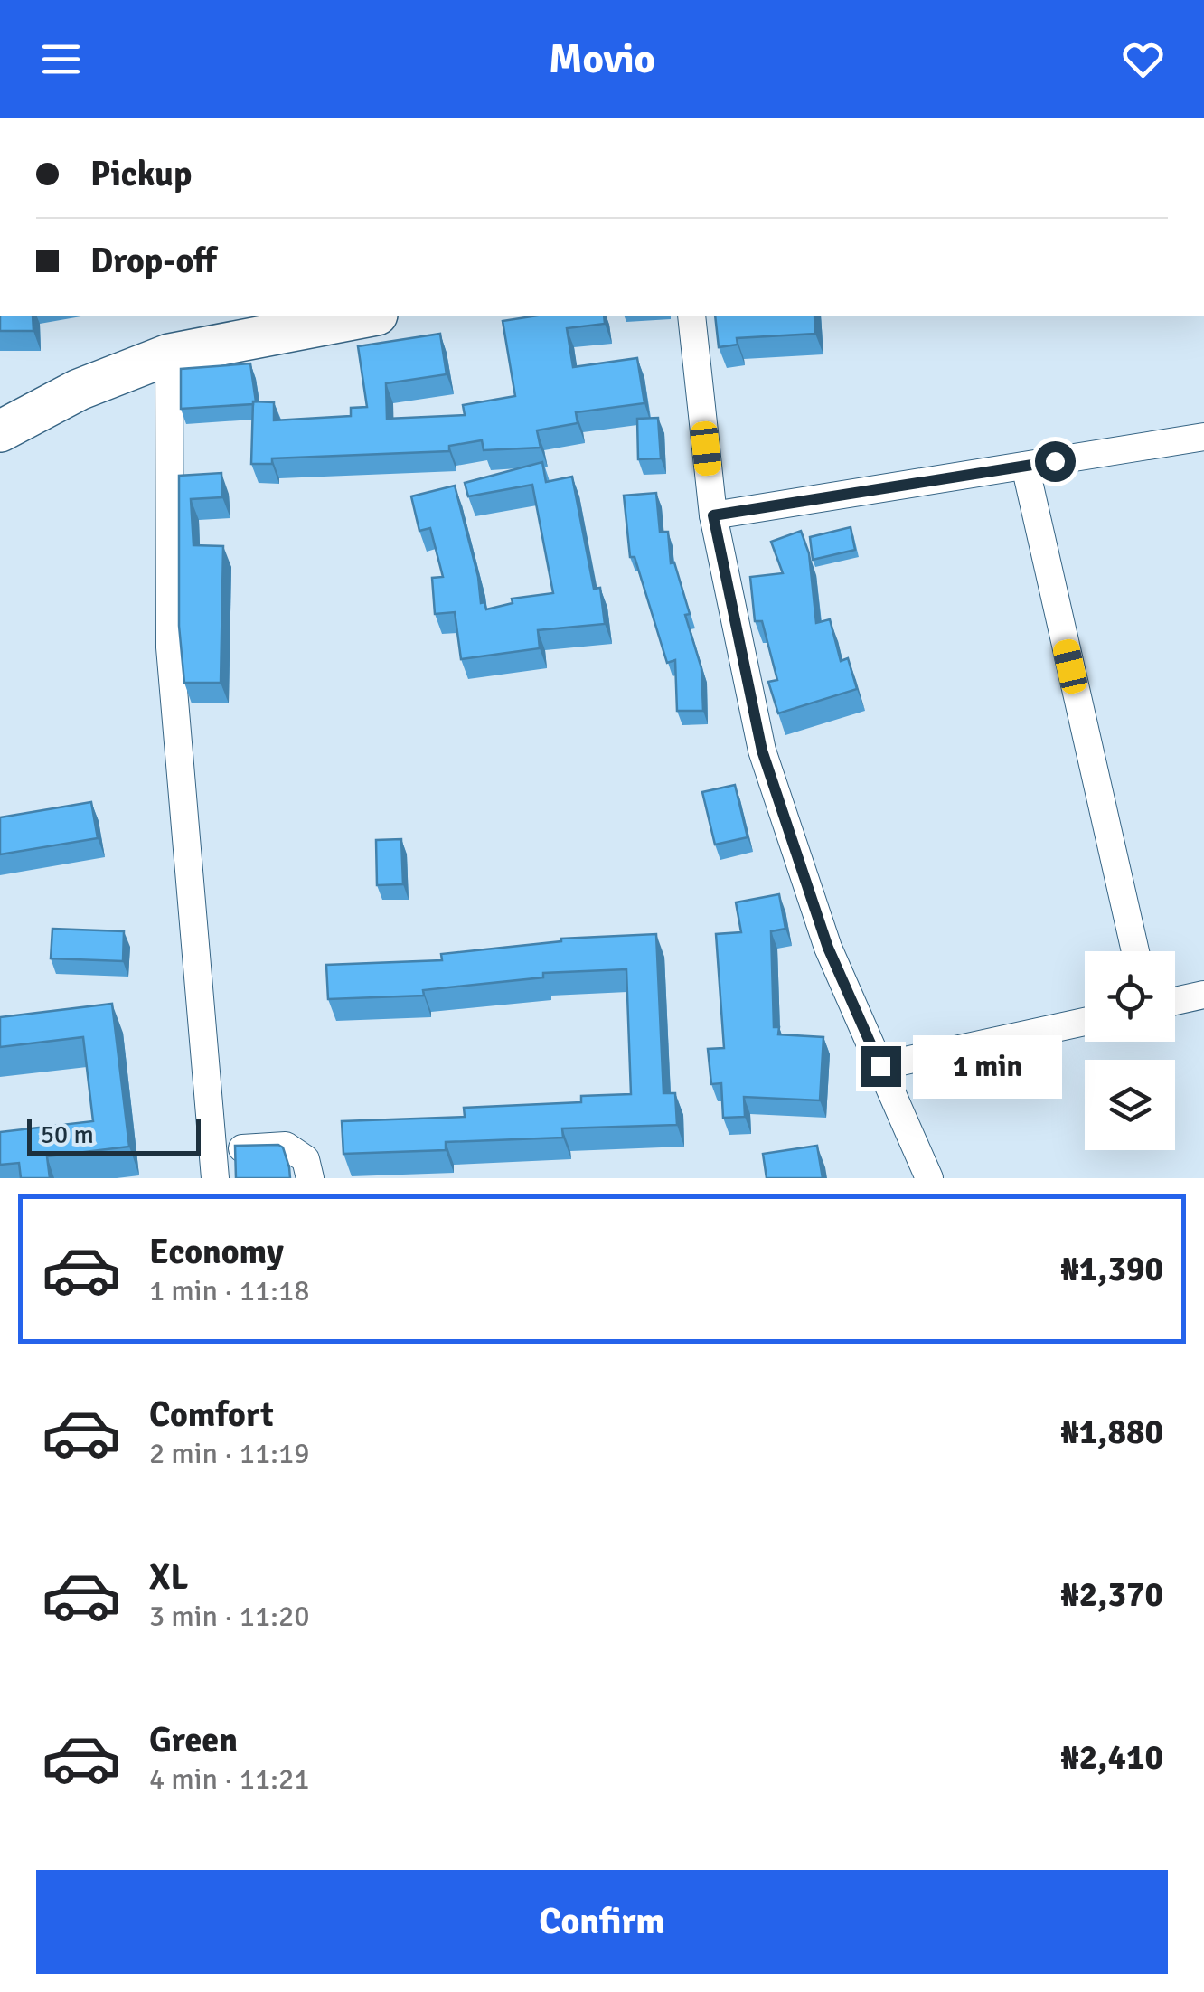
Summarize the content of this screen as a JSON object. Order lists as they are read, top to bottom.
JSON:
{
  "scale_bar": "50 m",
  "page": {
    "header": "Movio",
    "banner": ["Pickup", "Drop-off"],
    "bubble": "1 min",
    "scale": "50 m",
    "list": [
      {
        "name": "Economy",
        "note": "1 min · 11:18",
        "value": "₦1,390"
      },
      {
        "name": "Comfort",
        "note": "2 min · 11:19",
        "value": "₦1,880"
      },
      {
        "name": "XL",
        "note": "3 min · 11:20",
        "value": "₦2,370"
      },
      {
        "name": "Green",
        "note": "4 min · 11:21",
        "value": "₦2,410"
      }
    ],
    "buttons": "Confirm"
  }
}
